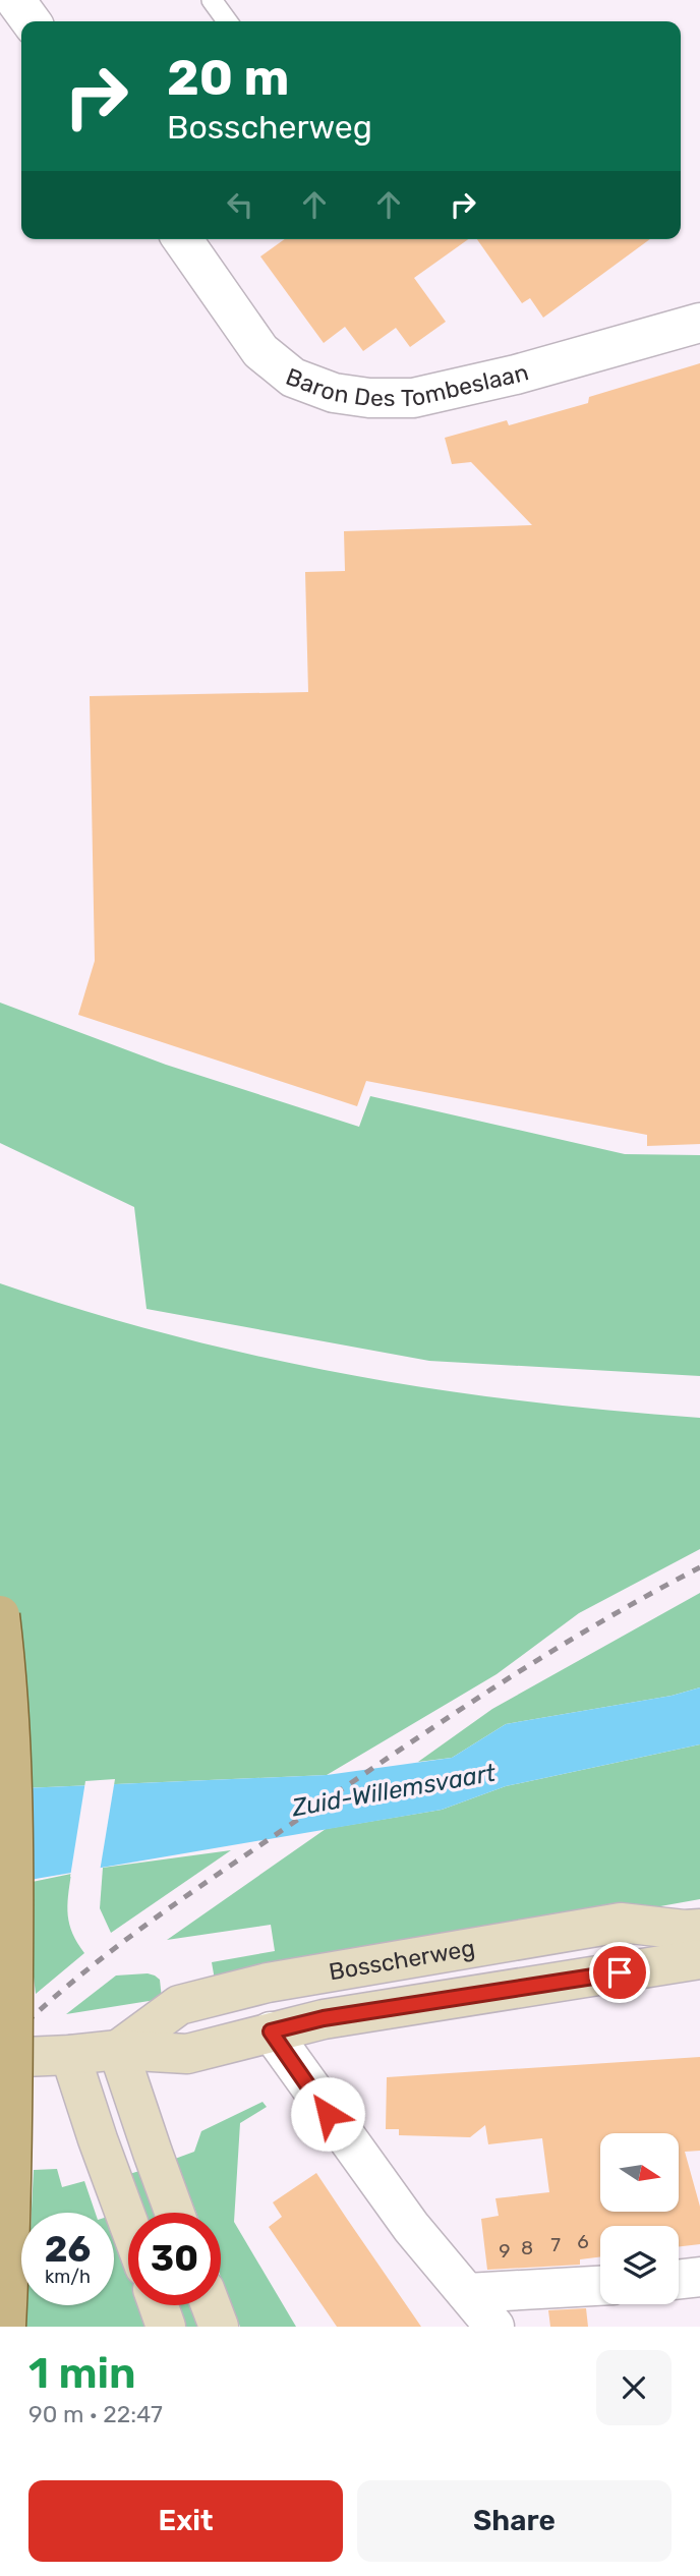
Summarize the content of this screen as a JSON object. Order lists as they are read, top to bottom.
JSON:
{
  "streets": {
    "street": ["Baron Des Tombeslaan", "Bosscherweg"]
  },
  "water": ["Zuid-Willemsvaart"],
  "house_numbers": [
    "6",
    "7",
    "8",
    "9"
  ],
  "north": "right",
  "page": {
    "turn": ["20 m", "Bosscherweg"],
    "speed": "26 km/h",
    "limit": "30",
    "heading": ["1 min", "90 m · 22:47"],
    "buttons": ["Exit", "Share"]
  }
}
